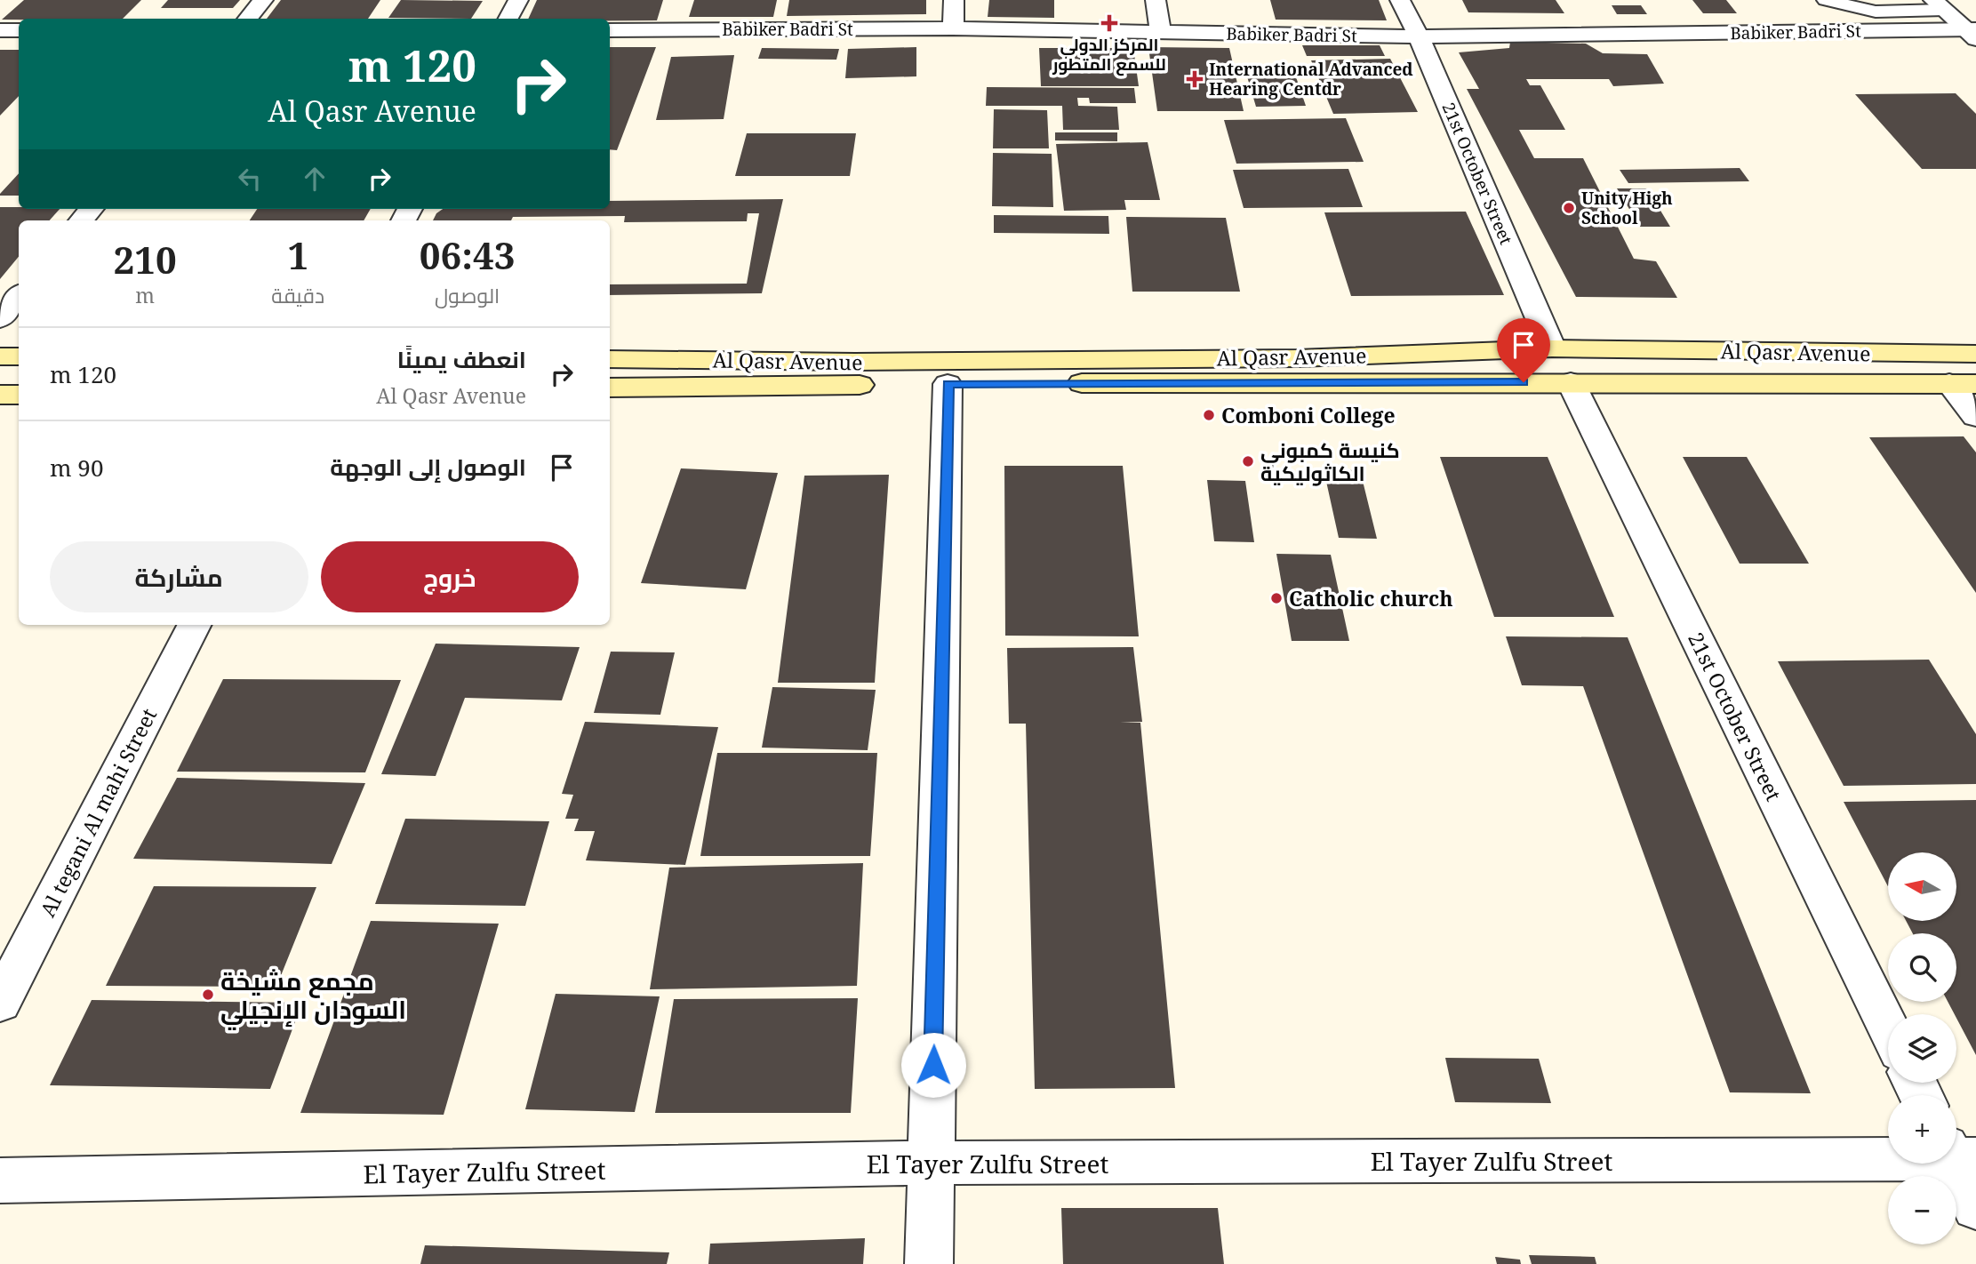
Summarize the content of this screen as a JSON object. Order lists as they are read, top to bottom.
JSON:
{
  "streets": {
    "main road": ["Al Qasr Avenue"],
    "street": [
      "Babiker Badri St",
      "21st October Street",
      "Al tegani Al mahi Street",
      "El Tayer Zulfu Street"
    ]
  },
  "crossings": [
    ["Babiker Badri St", "21st October Street"],
    ["21st October Street", "Al Qasr Avenue"]
  ],
  "places": {
    "health": ["المركز الدولي للسمع المتطور", "International Advanced Hearing Centdr"],
    "other": [
      "Unity High School",
      "Comboni College",
      "كنيسة كمبوني الكاثوليكية",
      "Catholic church",
      "مجمع مشيخة السودان الإنجيلي"
    ]
  },
  "north": "left",
  "page": {
    "turn": ["120 m", "Al Qasr Avenue"],
    "eta": [
      "06:43",
      "الوصول",
      "1",
      "دقيقة",
      "210",
      "m"
    ],
    "list": [
      {
        "name": "انعطف يمينًا",
        "note": "Al Qasr Avenue",
        "value": "120 m"
      },
      {
        "name": "الوصول إلى الوجهة",
        "value": "90 m"
      }
    ],
    "buttons": ["خروج", "مشاركة"],
    "map_buttons": ["+", "−"]
  }
}
